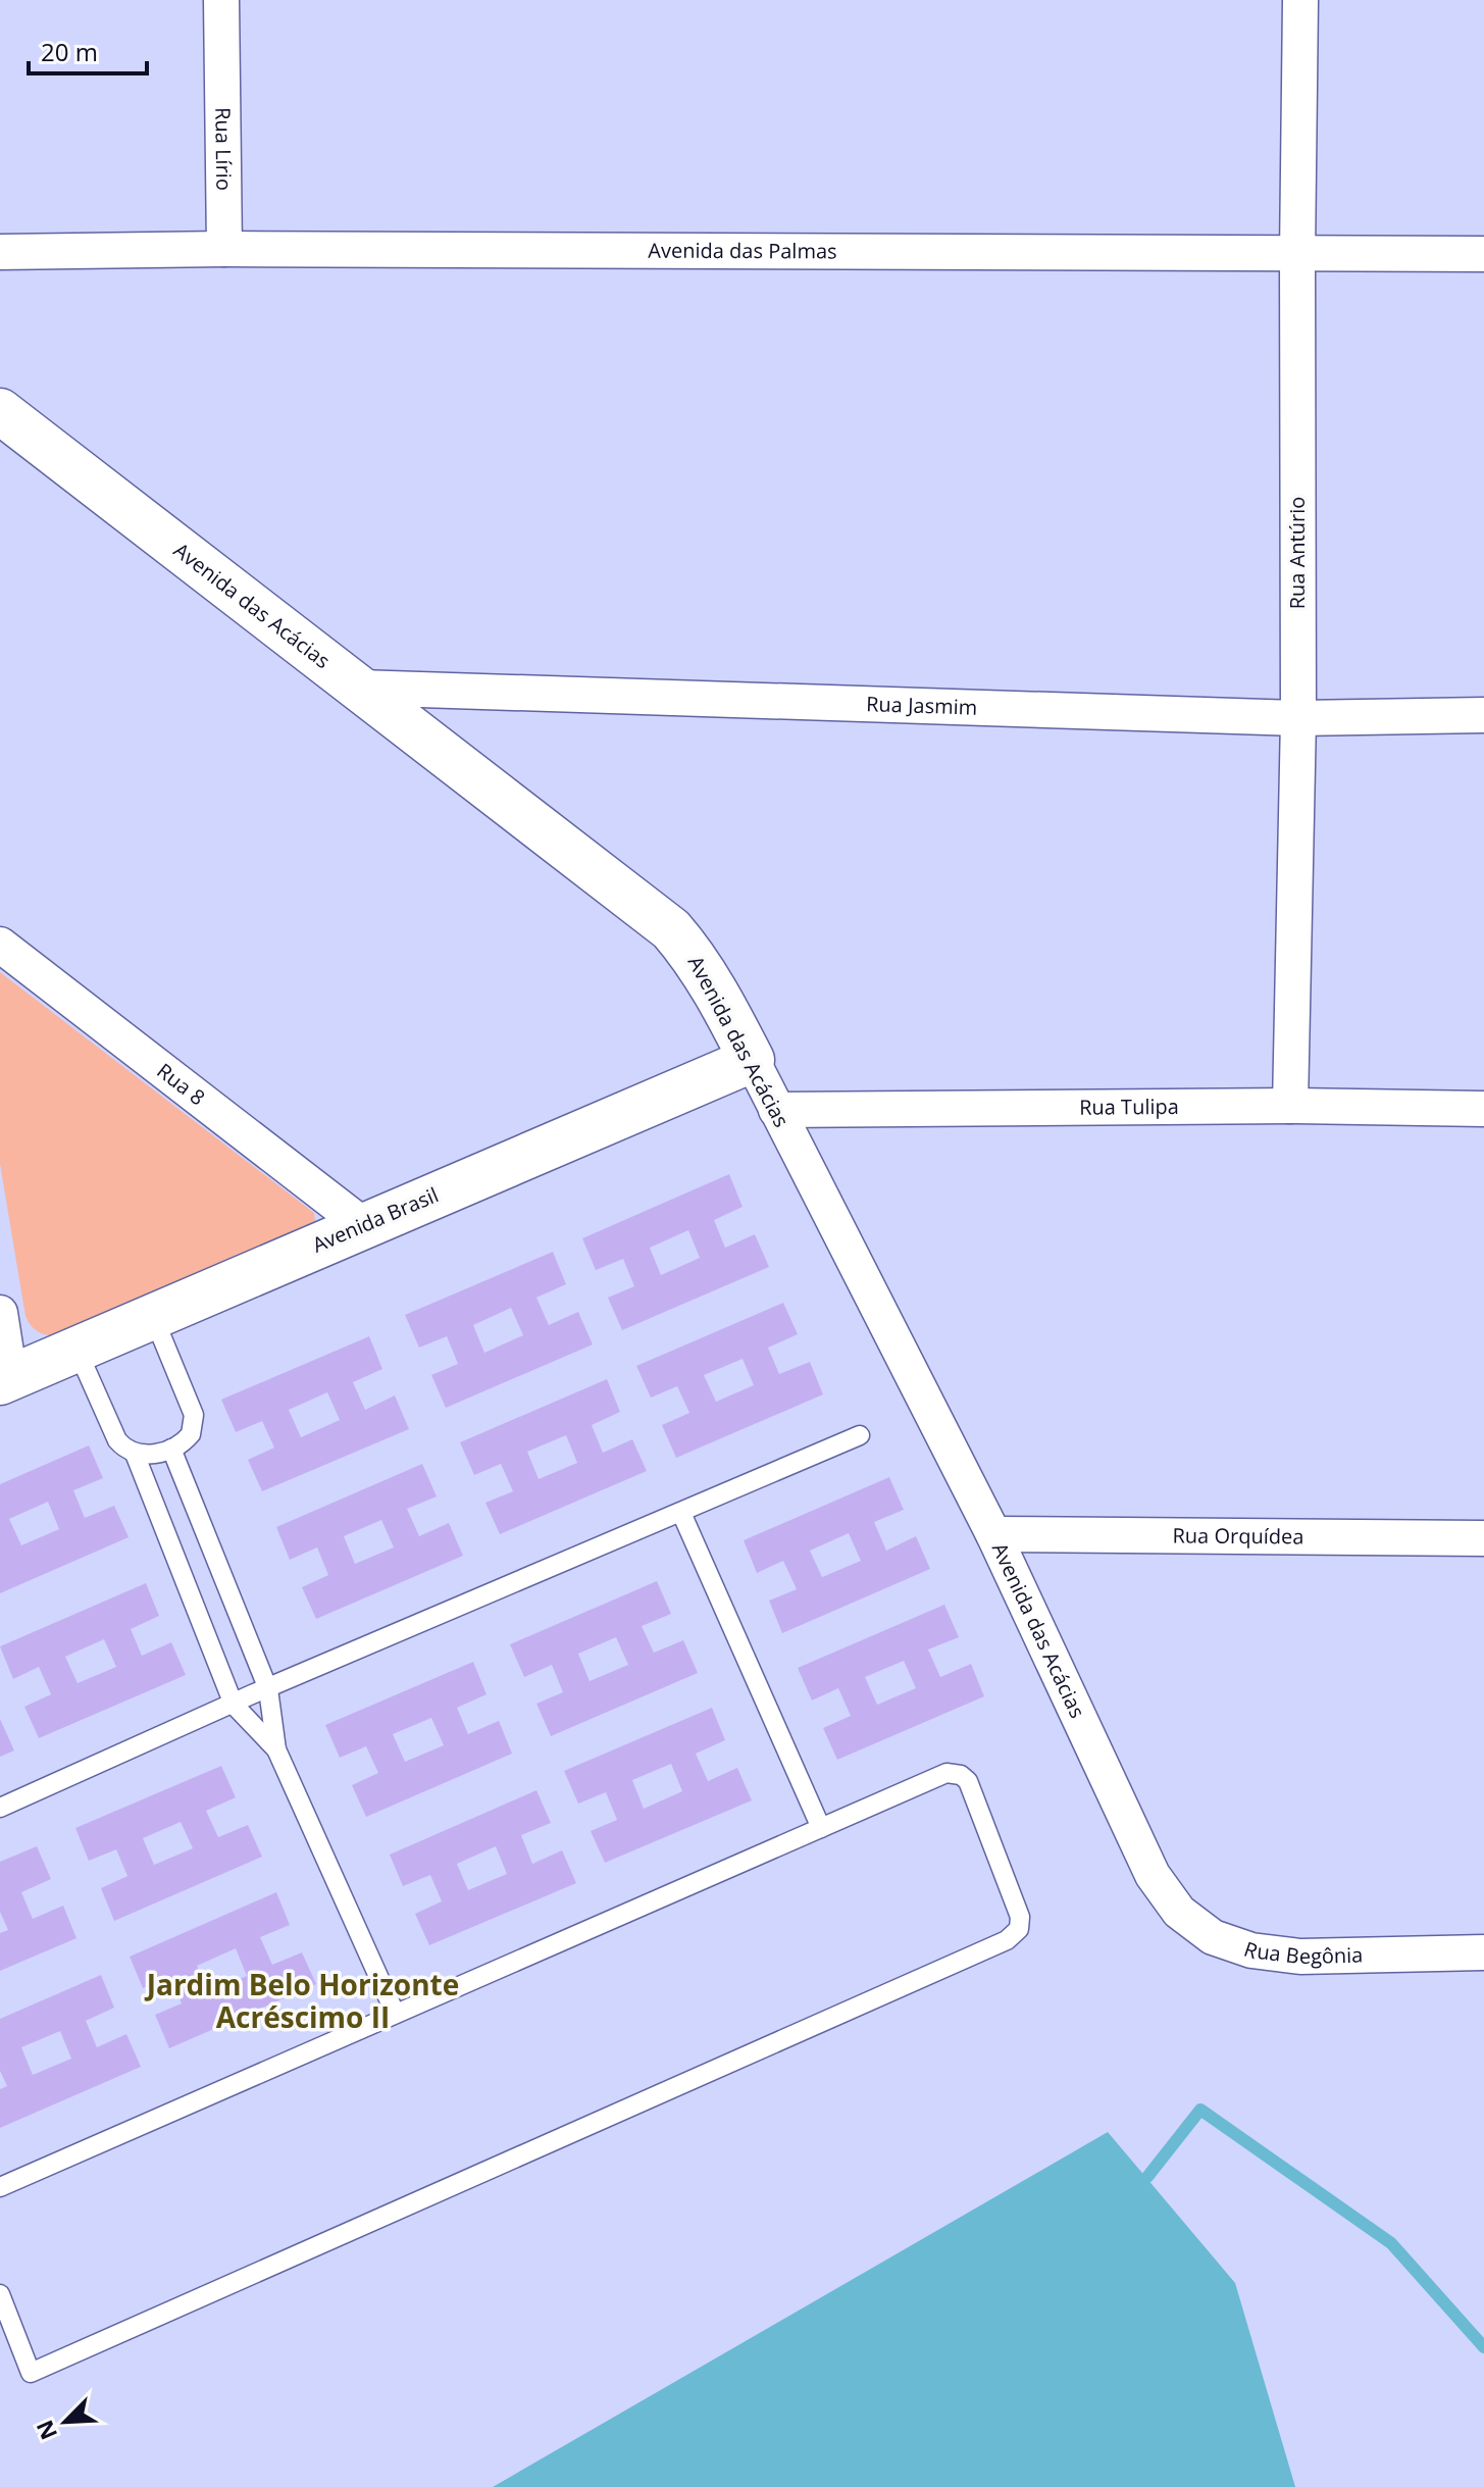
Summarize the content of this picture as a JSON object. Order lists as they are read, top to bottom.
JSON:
{
  "streets": {
    "street": [
      "Rua Lírio",
      "Avenida das Palmas",
      "Rua Antúrio",
      "Avenida das Acácias",
      "Rua Jasmim",
      "Rua 8",
      "Rua Tulipa",
      "Avenida Brasil",
      "Rua Orquídea",
      "Rua Begônia"
    ]
  },
  "crossings": [
    ["Rua Lírio", "Avenida das Palmas"],
    ["Avenida das Palmas", "Rua Antúrio"],
    ["Rua Antúrio", "Rua Jasmim"],
    ["Rua Antúrio", "Rua Tulipa"],
    ["Avenida das Acácias", "Rua Jasmim"],
    ["Avenida das Acácias", "Rua Tulipa"],
    ["Avenida das Acácias", "Avenida Brasil"],
    ["Avenida das Acácias", "Rua Orquídea"],
    ["Avenida das Acácias", "Rua Begônia"],
    ["Rua 8", "Avenida Brasil"]
  ],
  "districts": ["Jardim Belo Horizonte Acréscimo II"],
  "scale_bar": "20 m",
  "north": "bottom left"
}
